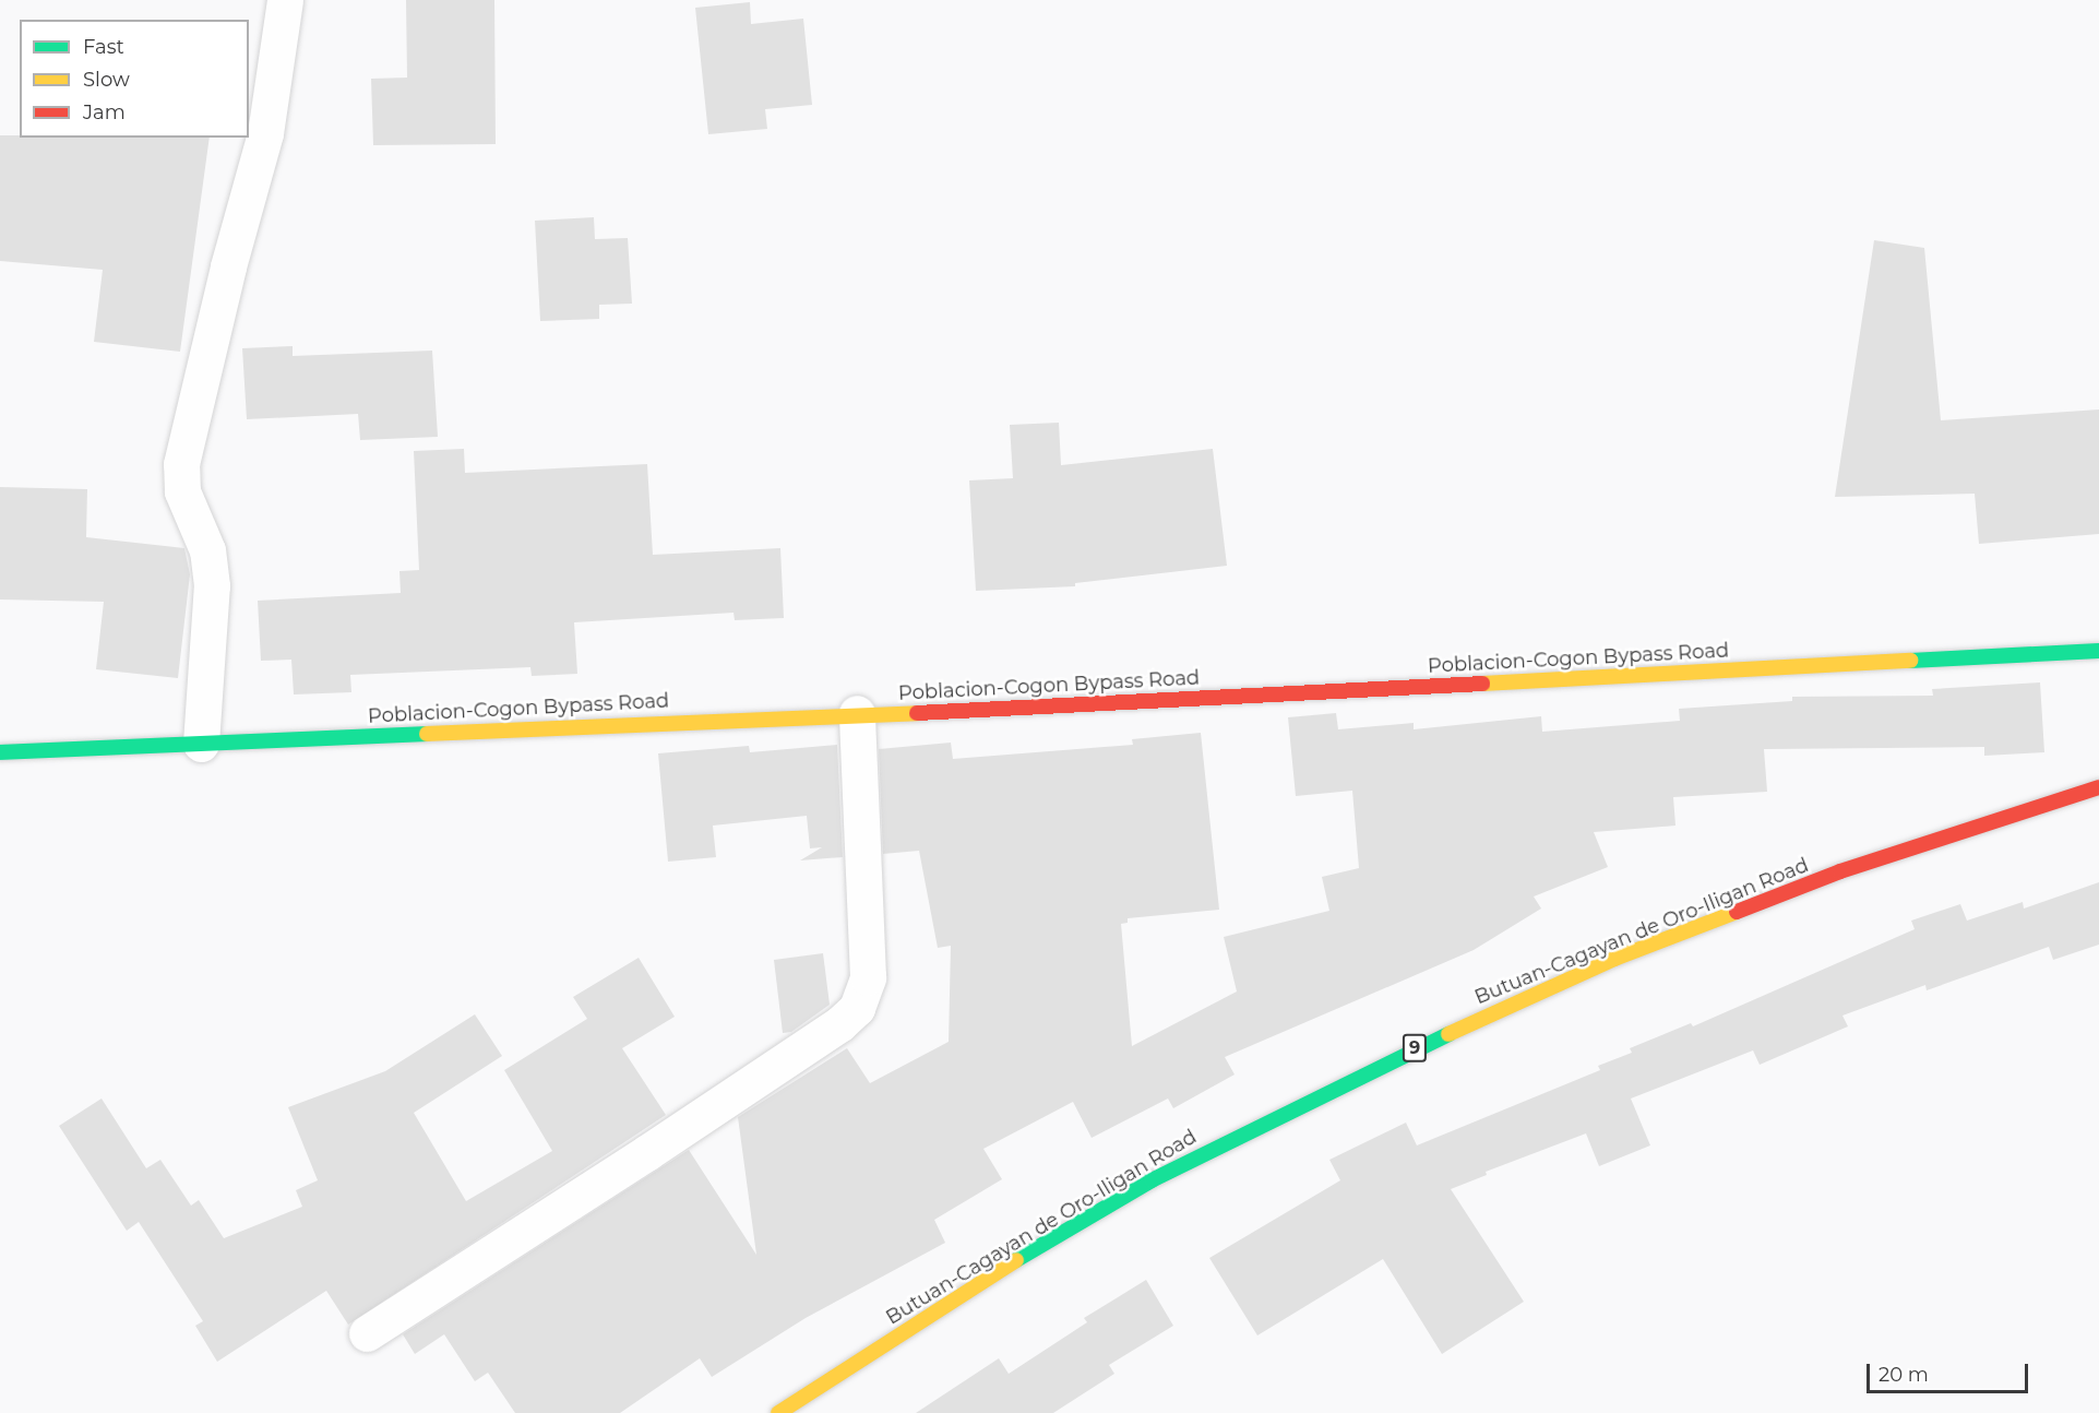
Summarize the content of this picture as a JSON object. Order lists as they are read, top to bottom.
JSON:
{
  "streets": {
    "main road": ["Poblacion-Cogon Bypass Road", "Butuan-Cagayan de Oro-Iligan Road", "9"]
  },
  "legend": ["Fast", "Slow", "Jam"],
  "scale_bar": "20 m"
}
